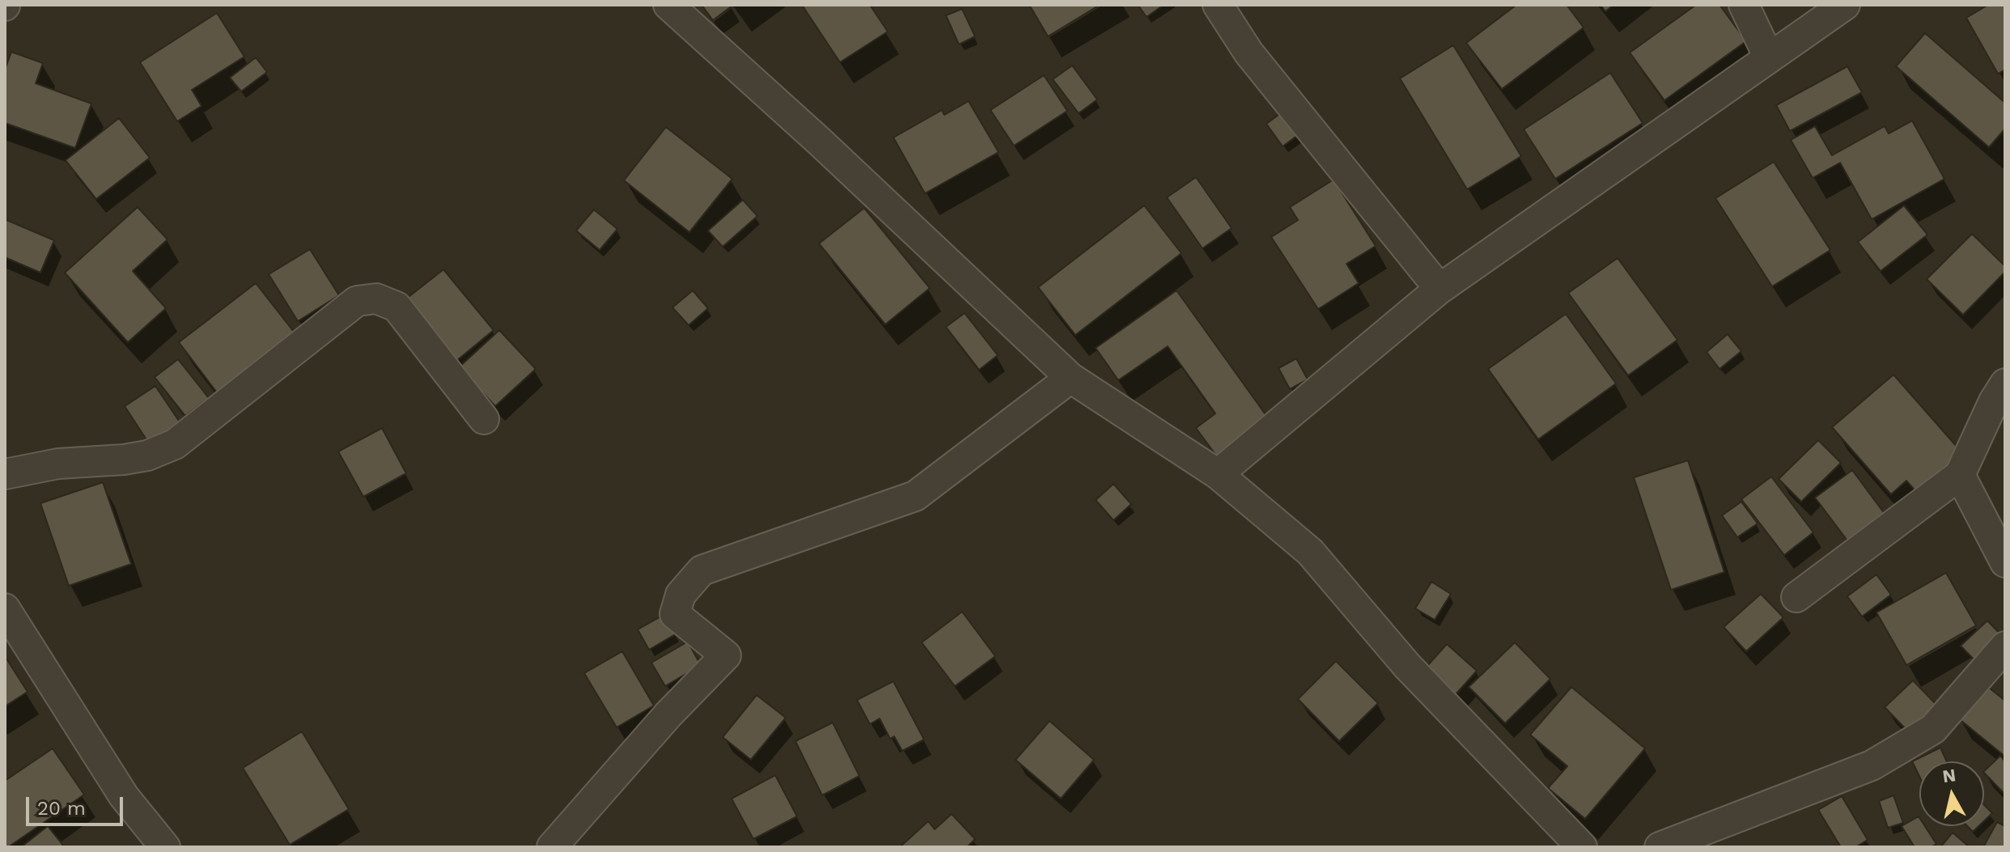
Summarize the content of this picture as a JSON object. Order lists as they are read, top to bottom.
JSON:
{
  "scale_bar": "20 m",
  "north": "top"
}
